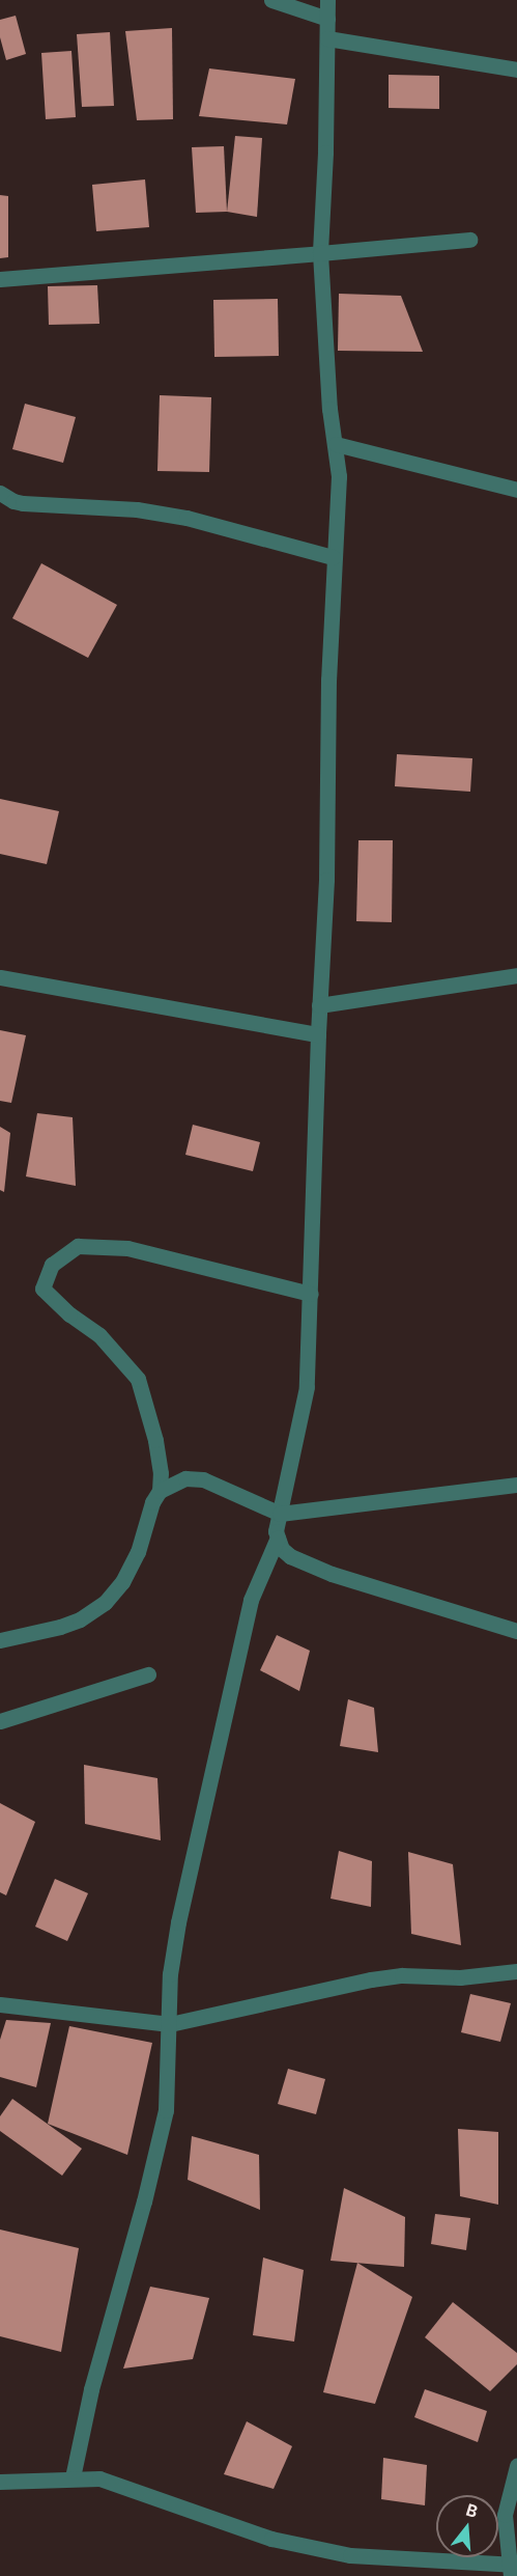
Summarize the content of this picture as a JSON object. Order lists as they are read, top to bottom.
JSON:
{
  "north": "top"
}
